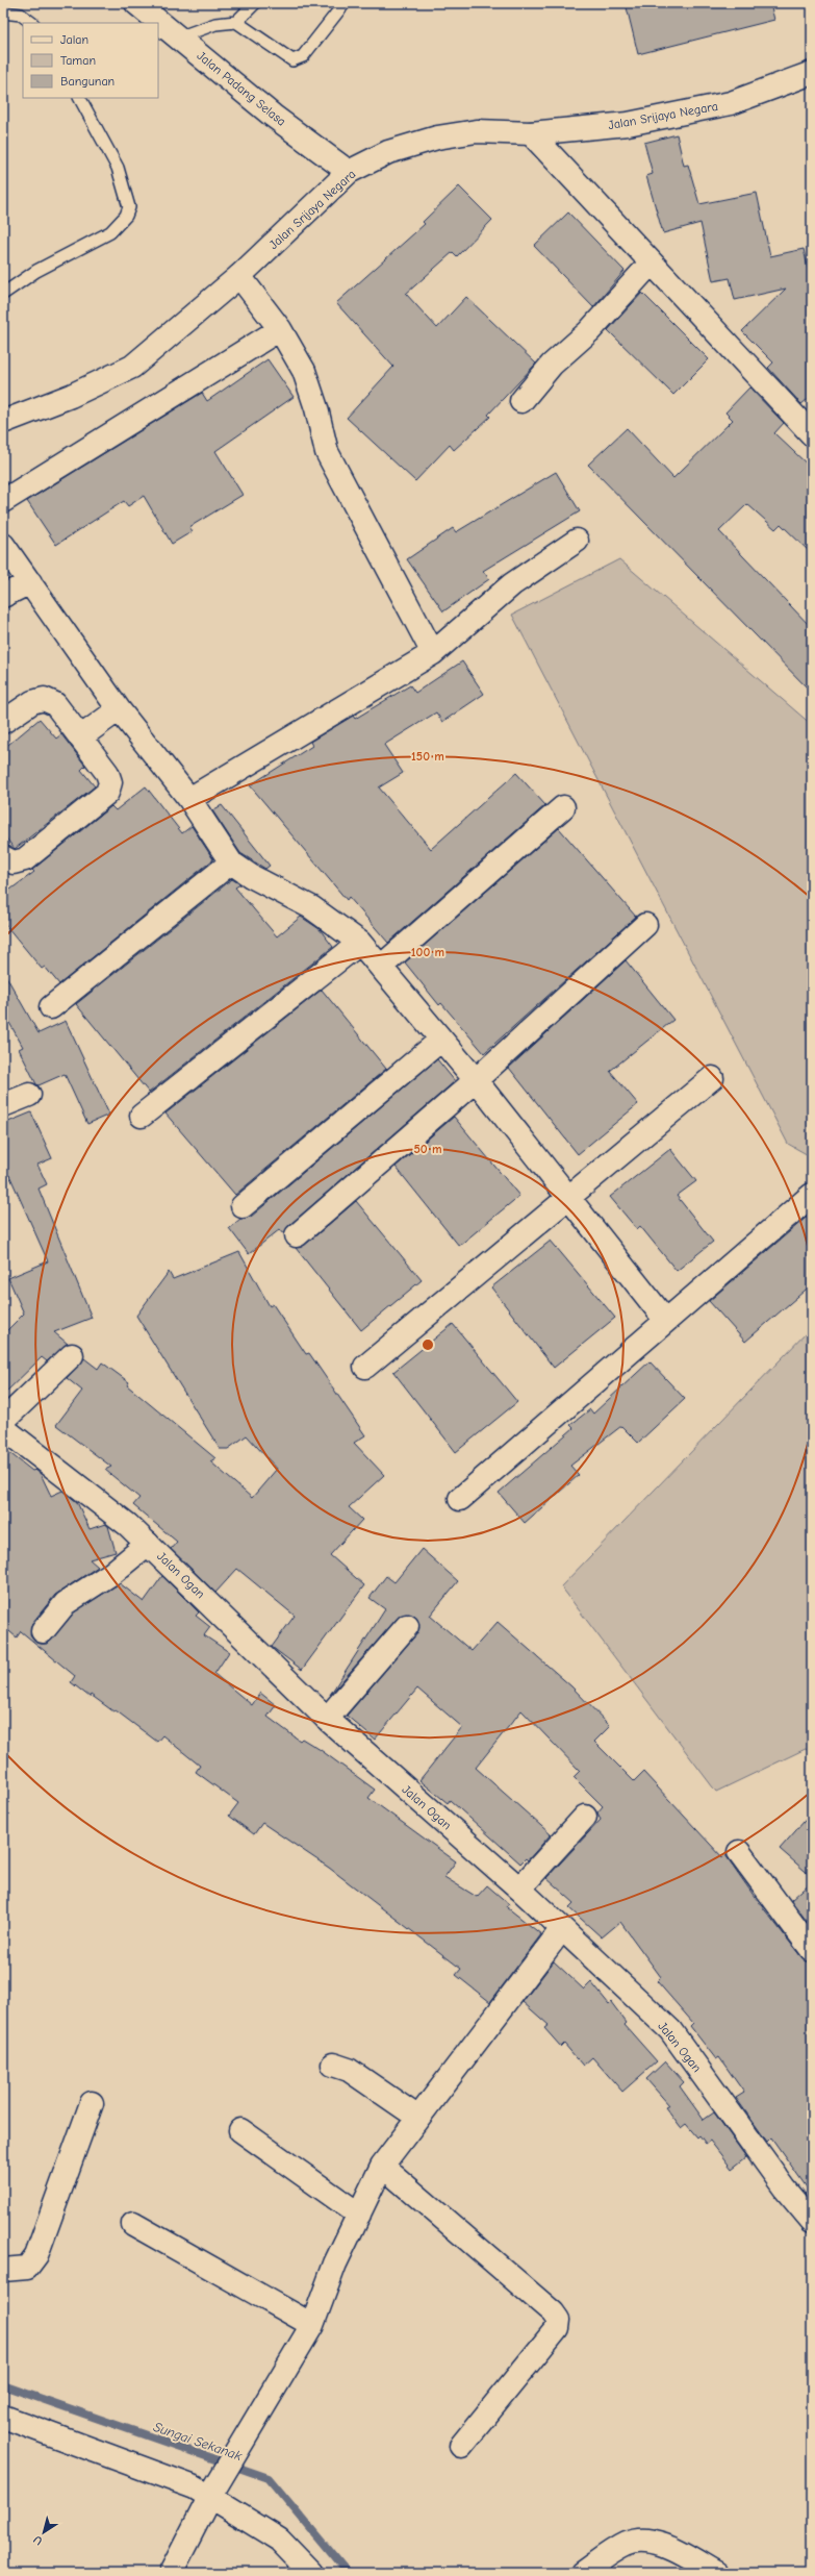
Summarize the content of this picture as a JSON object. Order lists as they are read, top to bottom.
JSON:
{
  "streets": {
    "street": ["Jalan Padang Selasa", "Jalan Srijaya Negara", "Jalan Ogan"]
  },
  "crossings": [
    ["Jalan Padang Selasa", "Jalan Srijaya Negara"]
  ],
  "water": ["Sungai Sekanak"],
  "legend": ["Jalan", "Taman", "Bangunan"],
  "north": "bottom left",
  "rings": ["150 m", "100 m", "50 m"]
}
